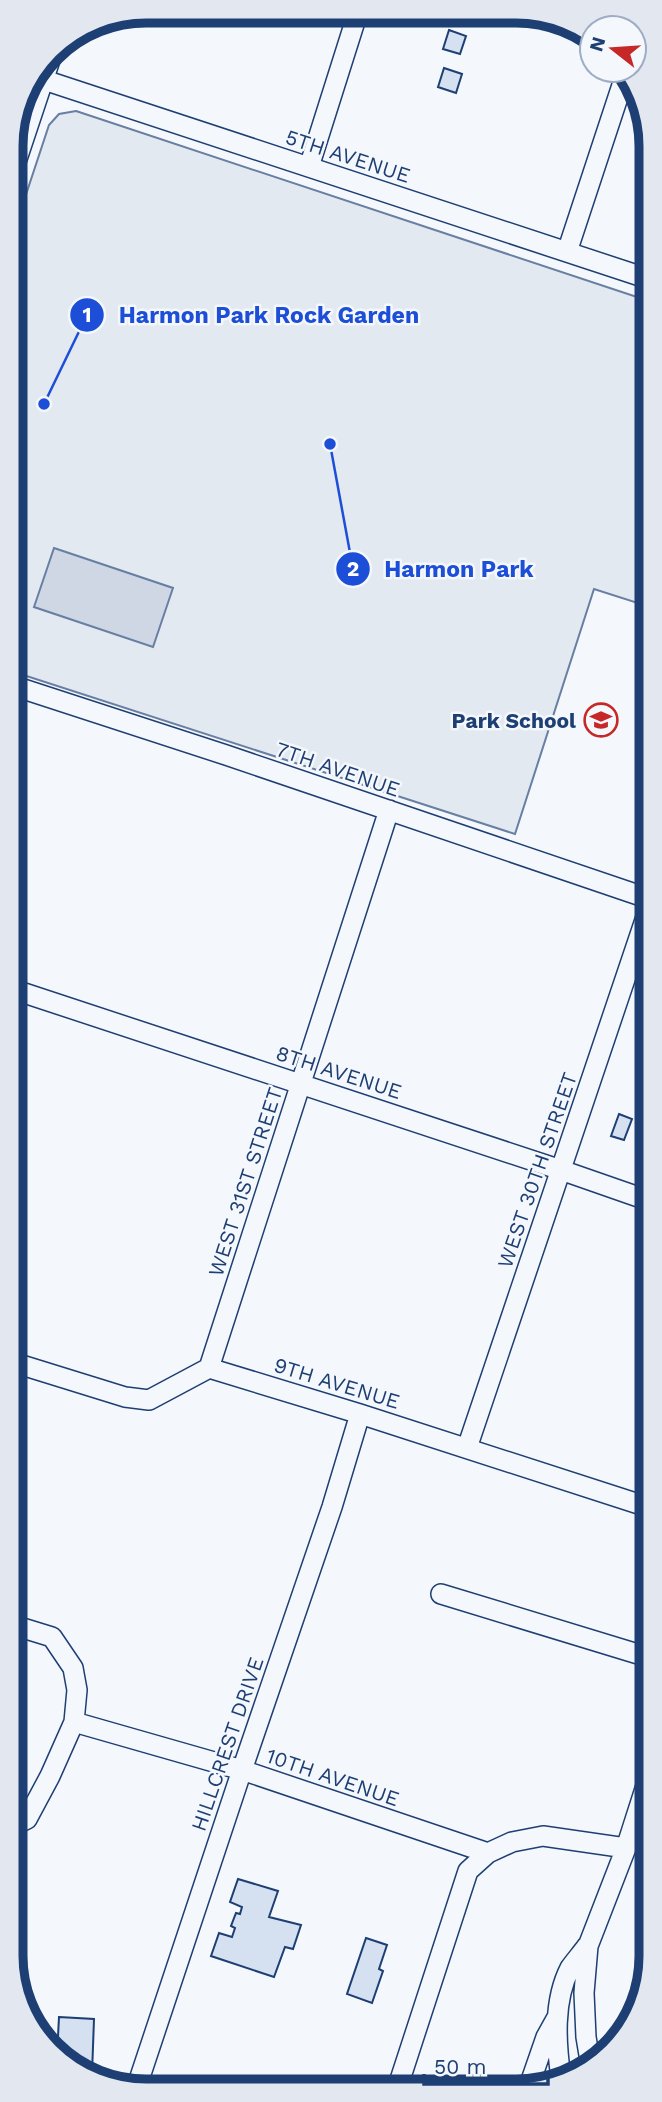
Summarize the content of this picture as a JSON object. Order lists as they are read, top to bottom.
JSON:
{
  "streets": {
    "street": [
      "5TH AVENUE",
      "7TH AVENUE",
      "8TH AVENUE",
      "WEST 30TH STREET",
      "WEST 31ST STREET",
      "9TH AVENUE",
      "HILLCREST DRIVE",
      "10TH AVENUE"
    ]
  },
  "crossings": [
    ["7TH AVENUE", "WEST 31ST STREET"],
    ["8TH AVENUE", "WEST 30TH STREET"],
    ["8TH AVENUE", "WEST 31ST STREET"],
    ["WEST 30TH STREET", "9TH AVENUE"],
    ["WEST 31ST STREET", "9TH AVENUE"],
    ["9TH AVENUE", "HILLCREST DRIVE"],
    ["HILLCREST DRIVE", "10TH AVENUE"]
  ],
  "places": {
    "other": ["Harmon Park Rock Garden", "Harmon Park"],
    "school or university": ["Park School"]
  },
  "scale_bar": "50 m",
  "north": "left"
}
